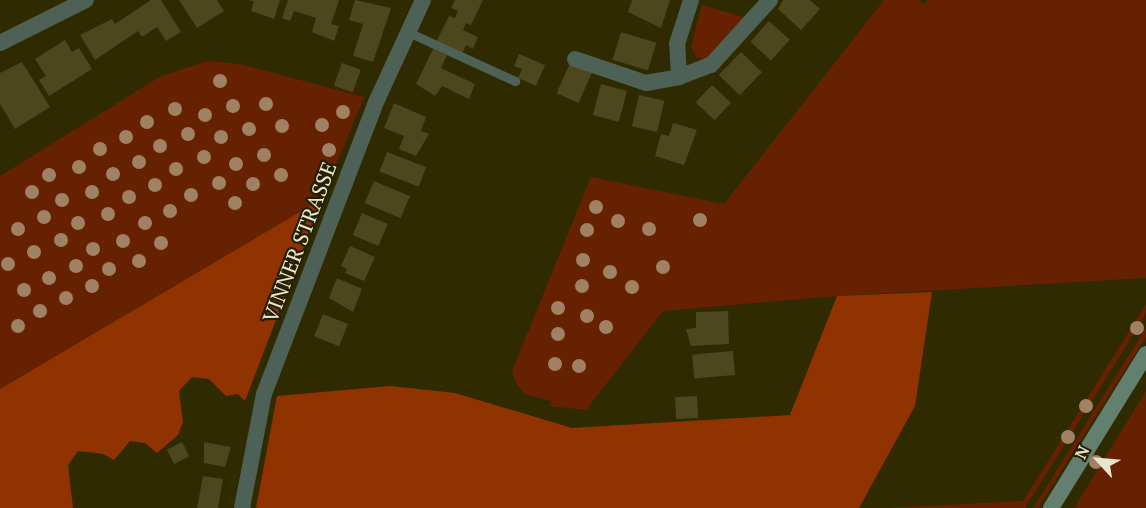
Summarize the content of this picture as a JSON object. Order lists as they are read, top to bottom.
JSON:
{
  "streets": {
    "street": ["VINNER STRASSE"]
  },
  "north": "top left"
}
